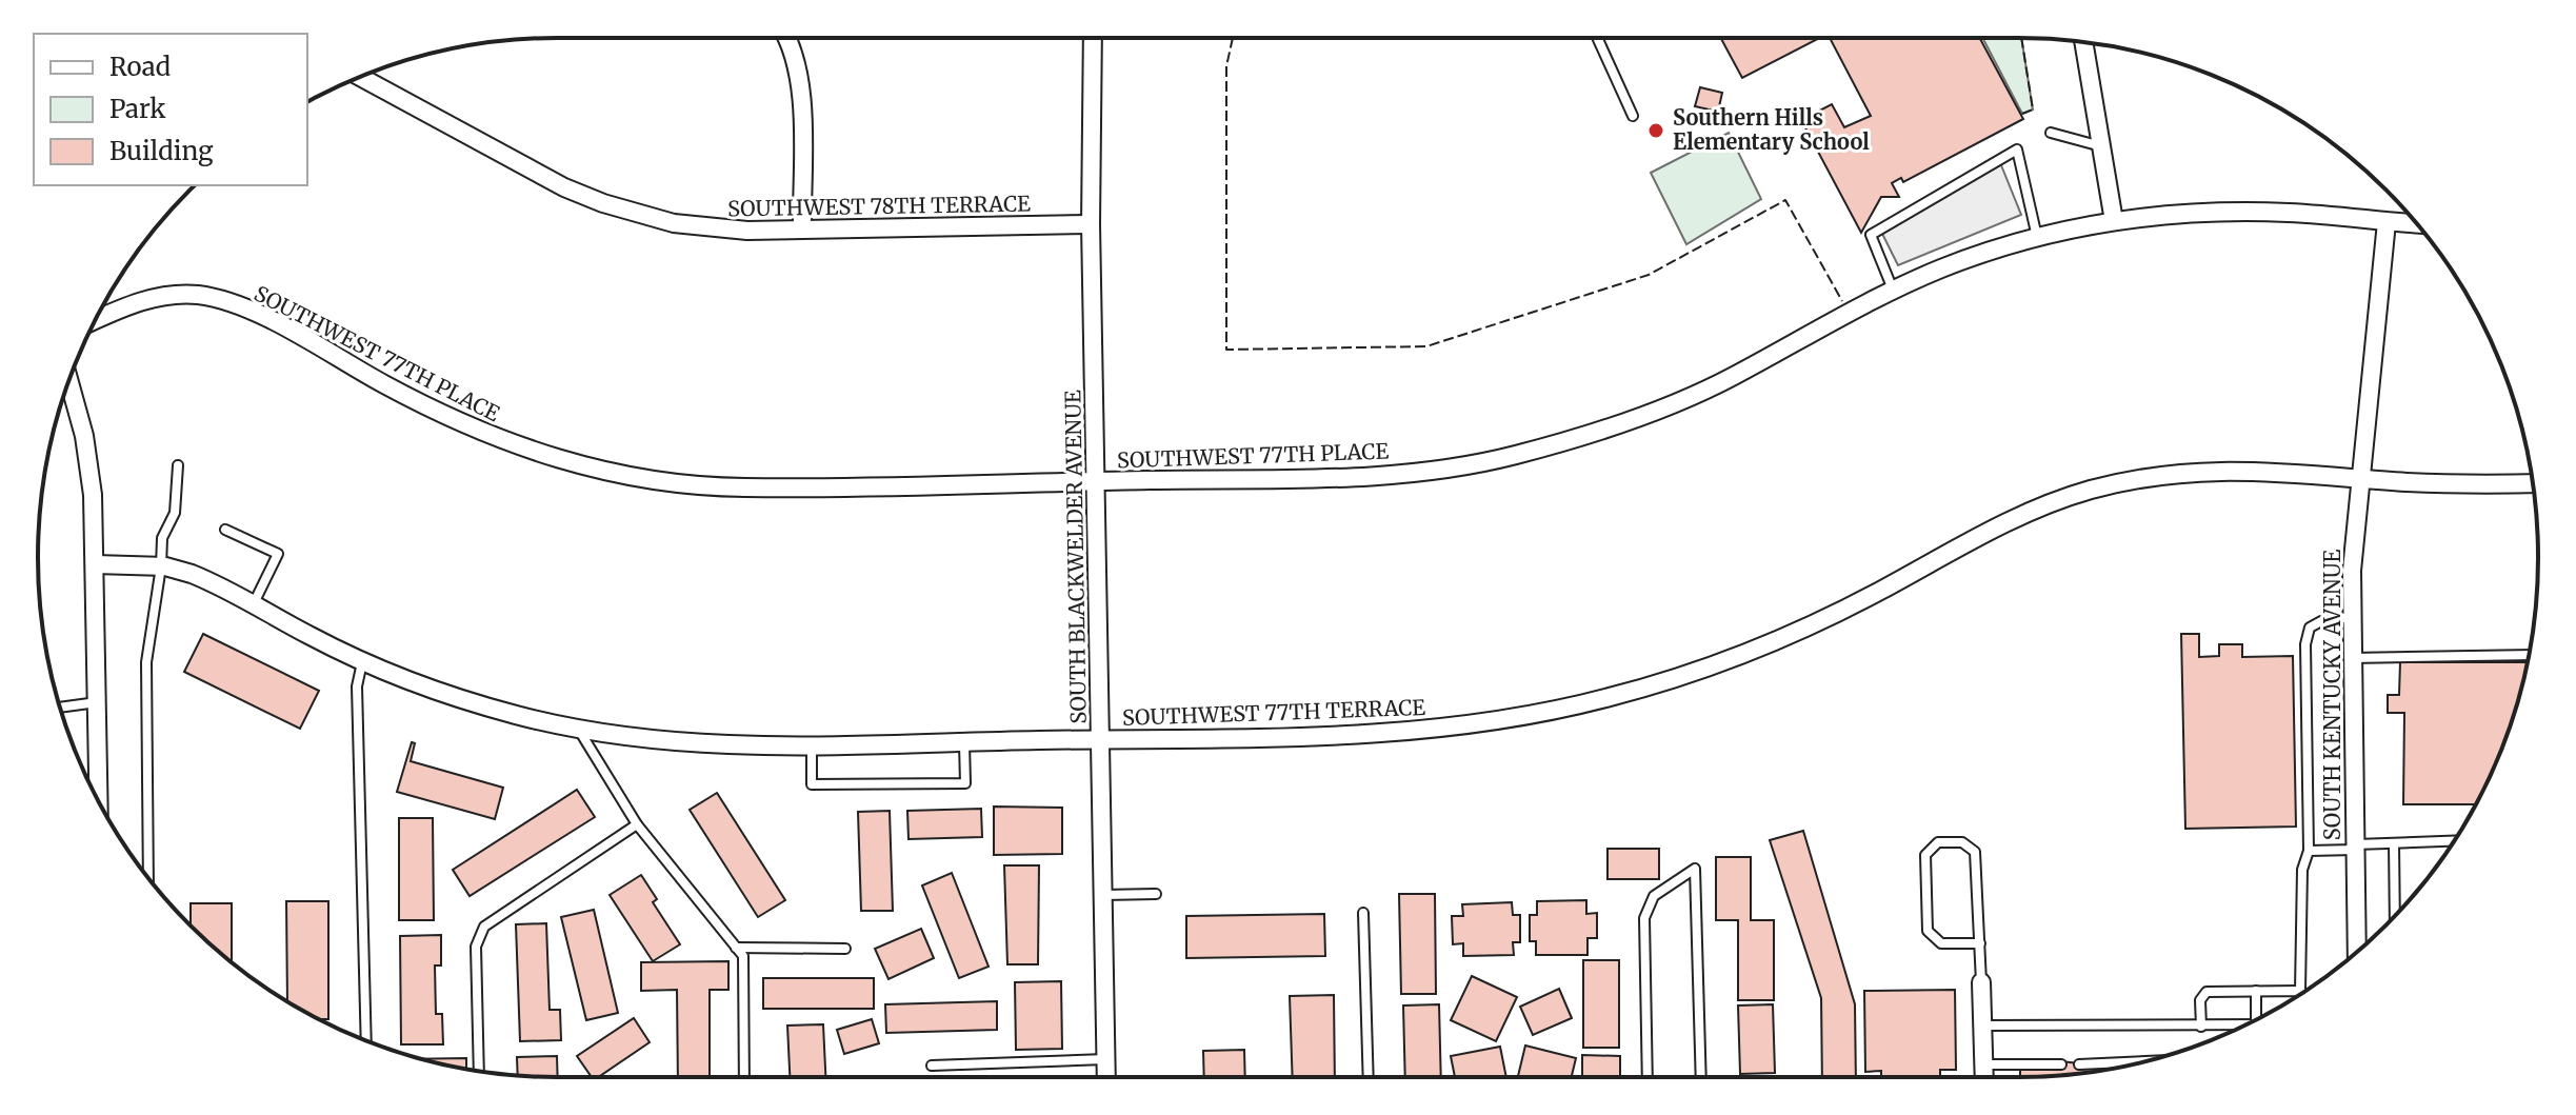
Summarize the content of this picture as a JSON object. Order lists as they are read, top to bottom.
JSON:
{
  "streets": {
    "street": [
      "SOUTHWEST 78TH TERRACE",
      "SOUTHWEST 77TH PLACE",
      "SOUTH BLACKWELDER AVENUE",
      "SOUTH KENTUCKY AVENUE",
      "SOUTHWEST 77TH TERRACE"
    ]
  },
  "crossings": [
    ["SOUTHWEST 78TH TERRACE", "SOUTH BLACKWELDER AVENUE"],
    ["SOUTHWEST 77TH PLACE", "SOUTH BLACKWELDER AVENUE"],
    ["SOUTHWEST 77TH PLACE", "SOUTH KENTUCKY AVENUE"],
    ["SOUTH BLACKWELDER AVENUE", "SOUTHWEST 77TH TERRACE"],
    ["SOUTH KENTUCKY AVENUE", "SOUTHWEST 77TH TERRACE"]
  ],
  "places": ["Southern Hills Elementary School"],
  "legend": ["Road", "Park", "Building"]
}
